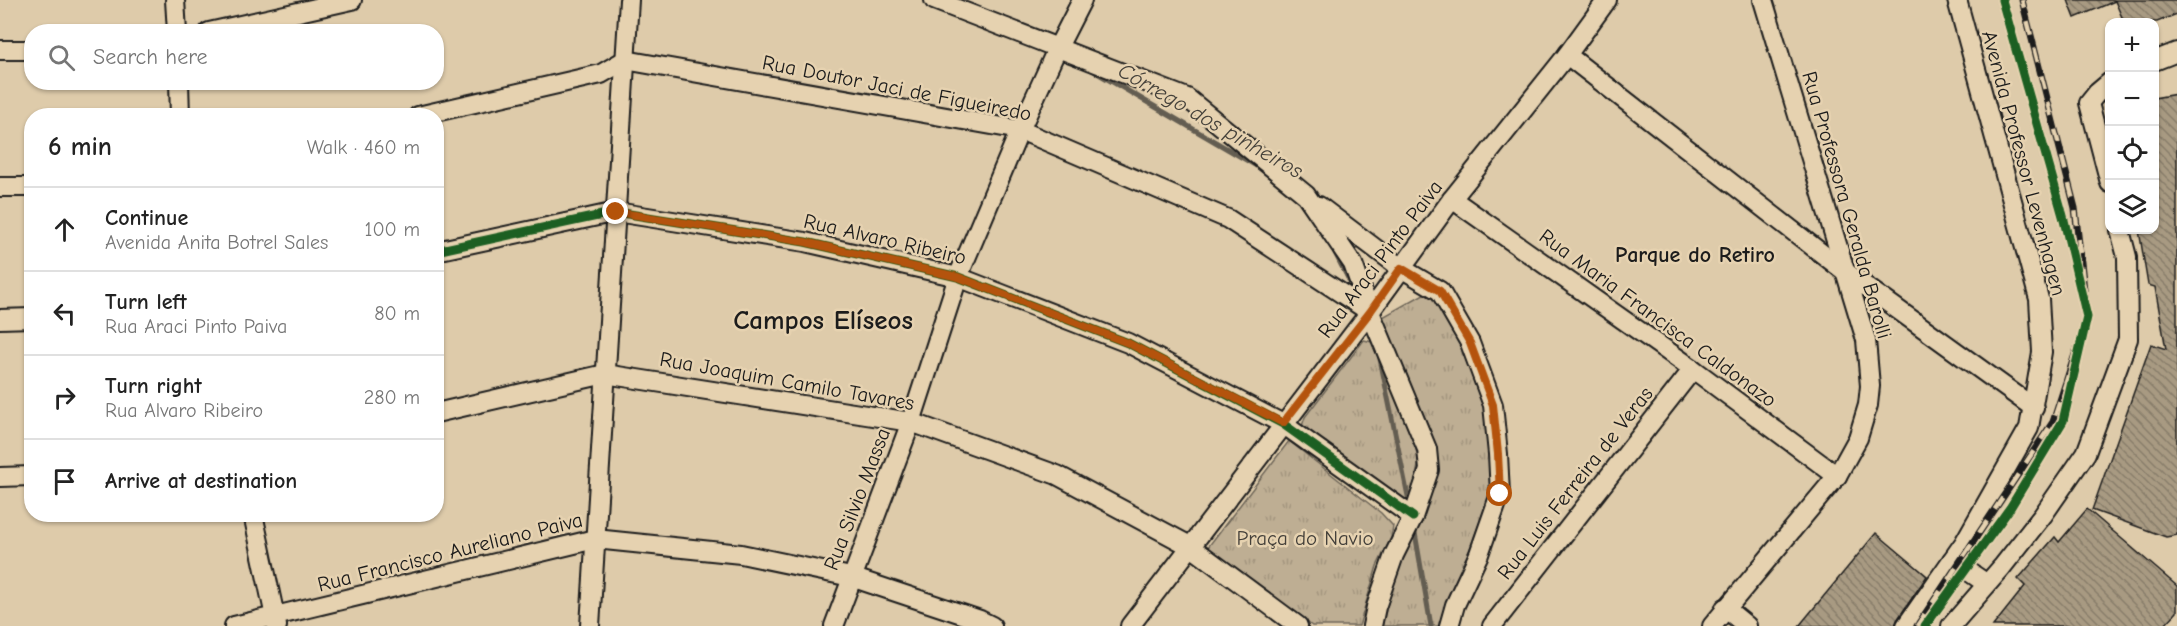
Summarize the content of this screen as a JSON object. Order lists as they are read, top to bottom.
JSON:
{
  "streets": {
    "street": [
      "Rua Doutor Jaci de Figueiredo",
      "Avenida Professor Levenhagen",
      "Rua Professora Geralda Barolli",
      "Rua Alvaro Ribeiro",
      "Rua Araci Pinto Paiva",
      "Rua Maria Francisca Caldonazo",
      "Rua Joaquim Camilo Tavares",
      "Rua Luis Ferreira de Veras",
      "Rua Silvio Massa",
      "Rua Francisco Aureliano Paiva"
    ]
  },
  "crossings": [
    ["Rua Doutor Jaci de Figueiredo", "Rua Araci Pinto Paiva"],
    ["Rua Doutor Jaci de Figueiredo", "Rua Silvio Massa"],
    ["Rua Professora Geralda Barolli", "Rua Maria Francisca Caldonazo"],
    ["Rua Alvaro Ribeiro", "Rua Araci Pinto Paiva"],
    ["Rua Alvaro Ribeiro", "Rua Silvio Massa"],
    ["Rua Araci Pinto Paiva", "Rua Maria Francisca Caldonazo"],
    ["Rua Araci Pinto Paiva", "Rua Joaquim Camilo Tavares"],
    ["Rua Maria Francisca Caldonazo", "Rua Luis Ferreira de Veras"],
    ["Rua Joaquim Camilo Tavares", "Rua Silvio Massa"],
    ["Rua Silvio Massa", "Rua Francisco Aureliano Paiva"]
  ],
  "districts": ["Parque do Retiro", "Campos Elíseos"],
  "water": ["Córrego dos pinheiros"],
  "parks": ["Praça do Navio"],
  "page": {
    "map_buttons": ["+", "−"],
    "search": "Search here",
    "heading": ["6 min", "Walk · 460 m"],
    "list": [
      ["Continue", "Avenida Anita Botrel Sales", "100 m"],
      ["Turn left", "Rua Araci Pinto Paiva", "80 m"],
      ["Turn right", "Rua Alvaro Ribeiro", "280 m"],
      "Arrive at destination"
    ]
  }
}
